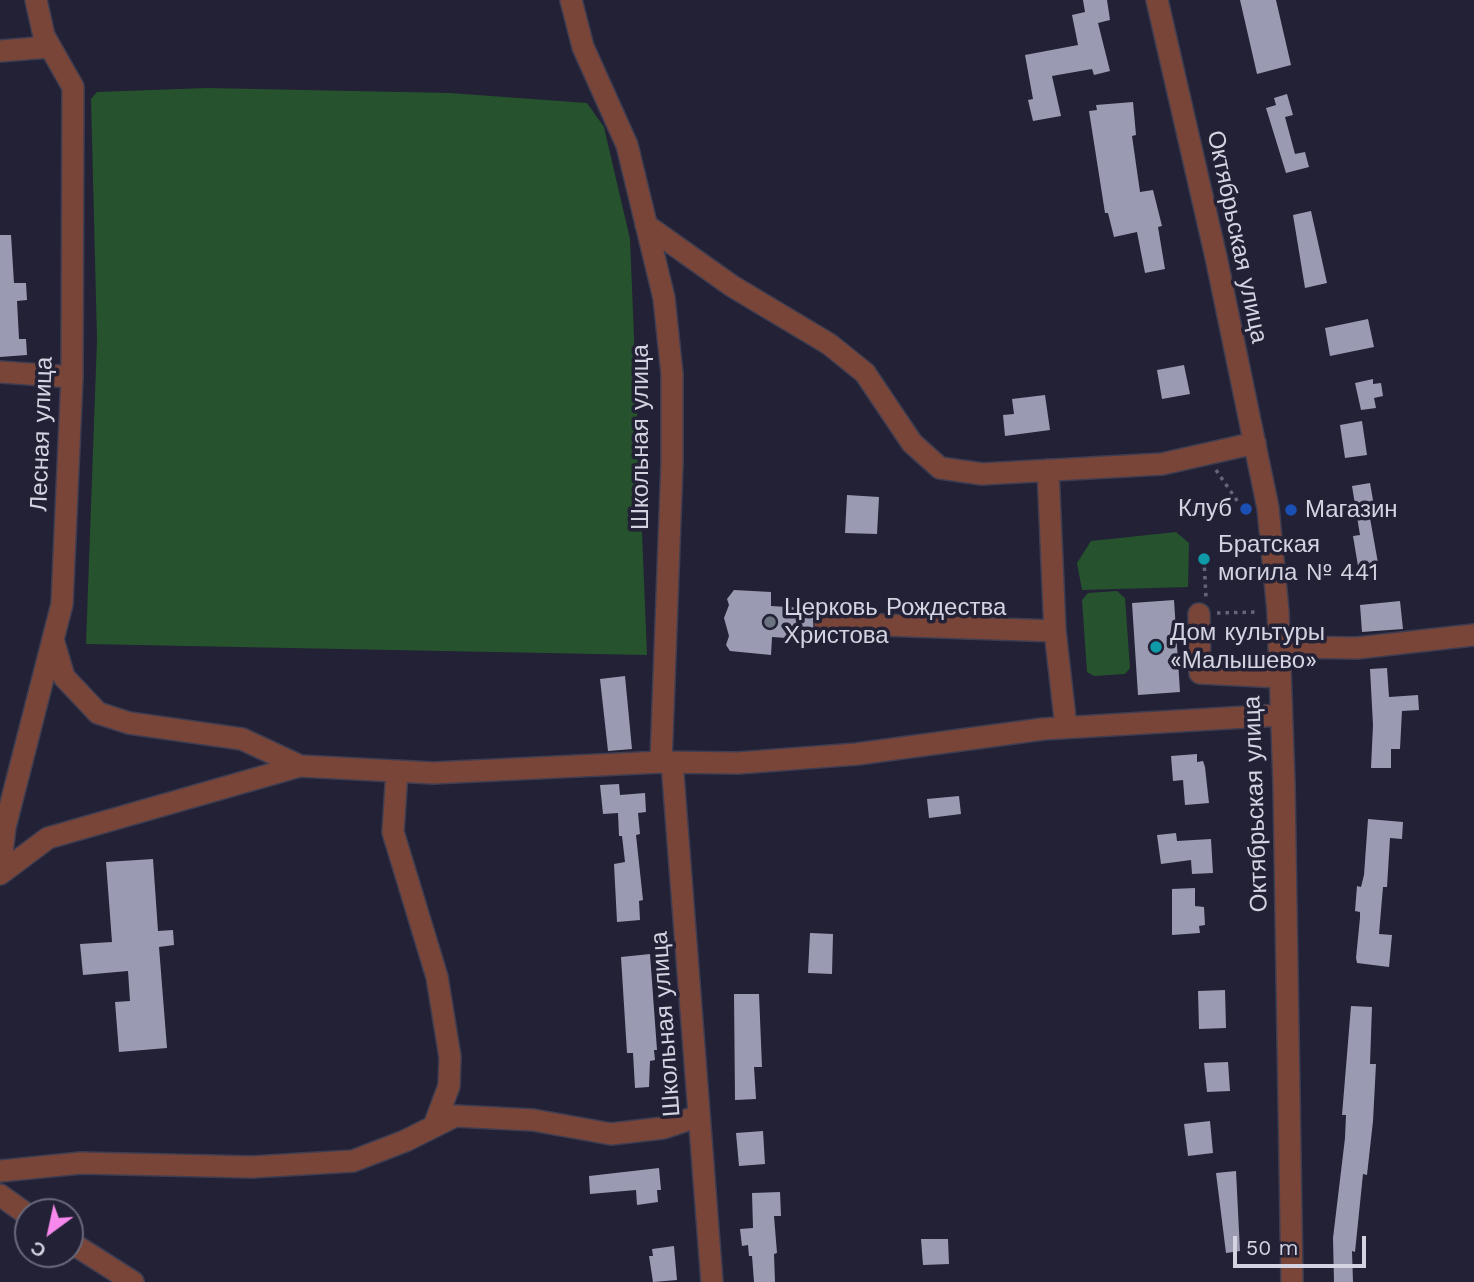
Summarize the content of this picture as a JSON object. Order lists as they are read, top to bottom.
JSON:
{
  "streets": {
    "street": ["Октябрьская улица", "Лесная улица", "Школьная улица"]
  },
  "places": [
    "Клуб",
    "Магазин",
    "Братская могила № 441",
    "Церковь Рождества Христова",
    "Дом культуры «Малышево»"
  ],
  "scale_bar": "50 m",
  "north": "bottom left"
}
